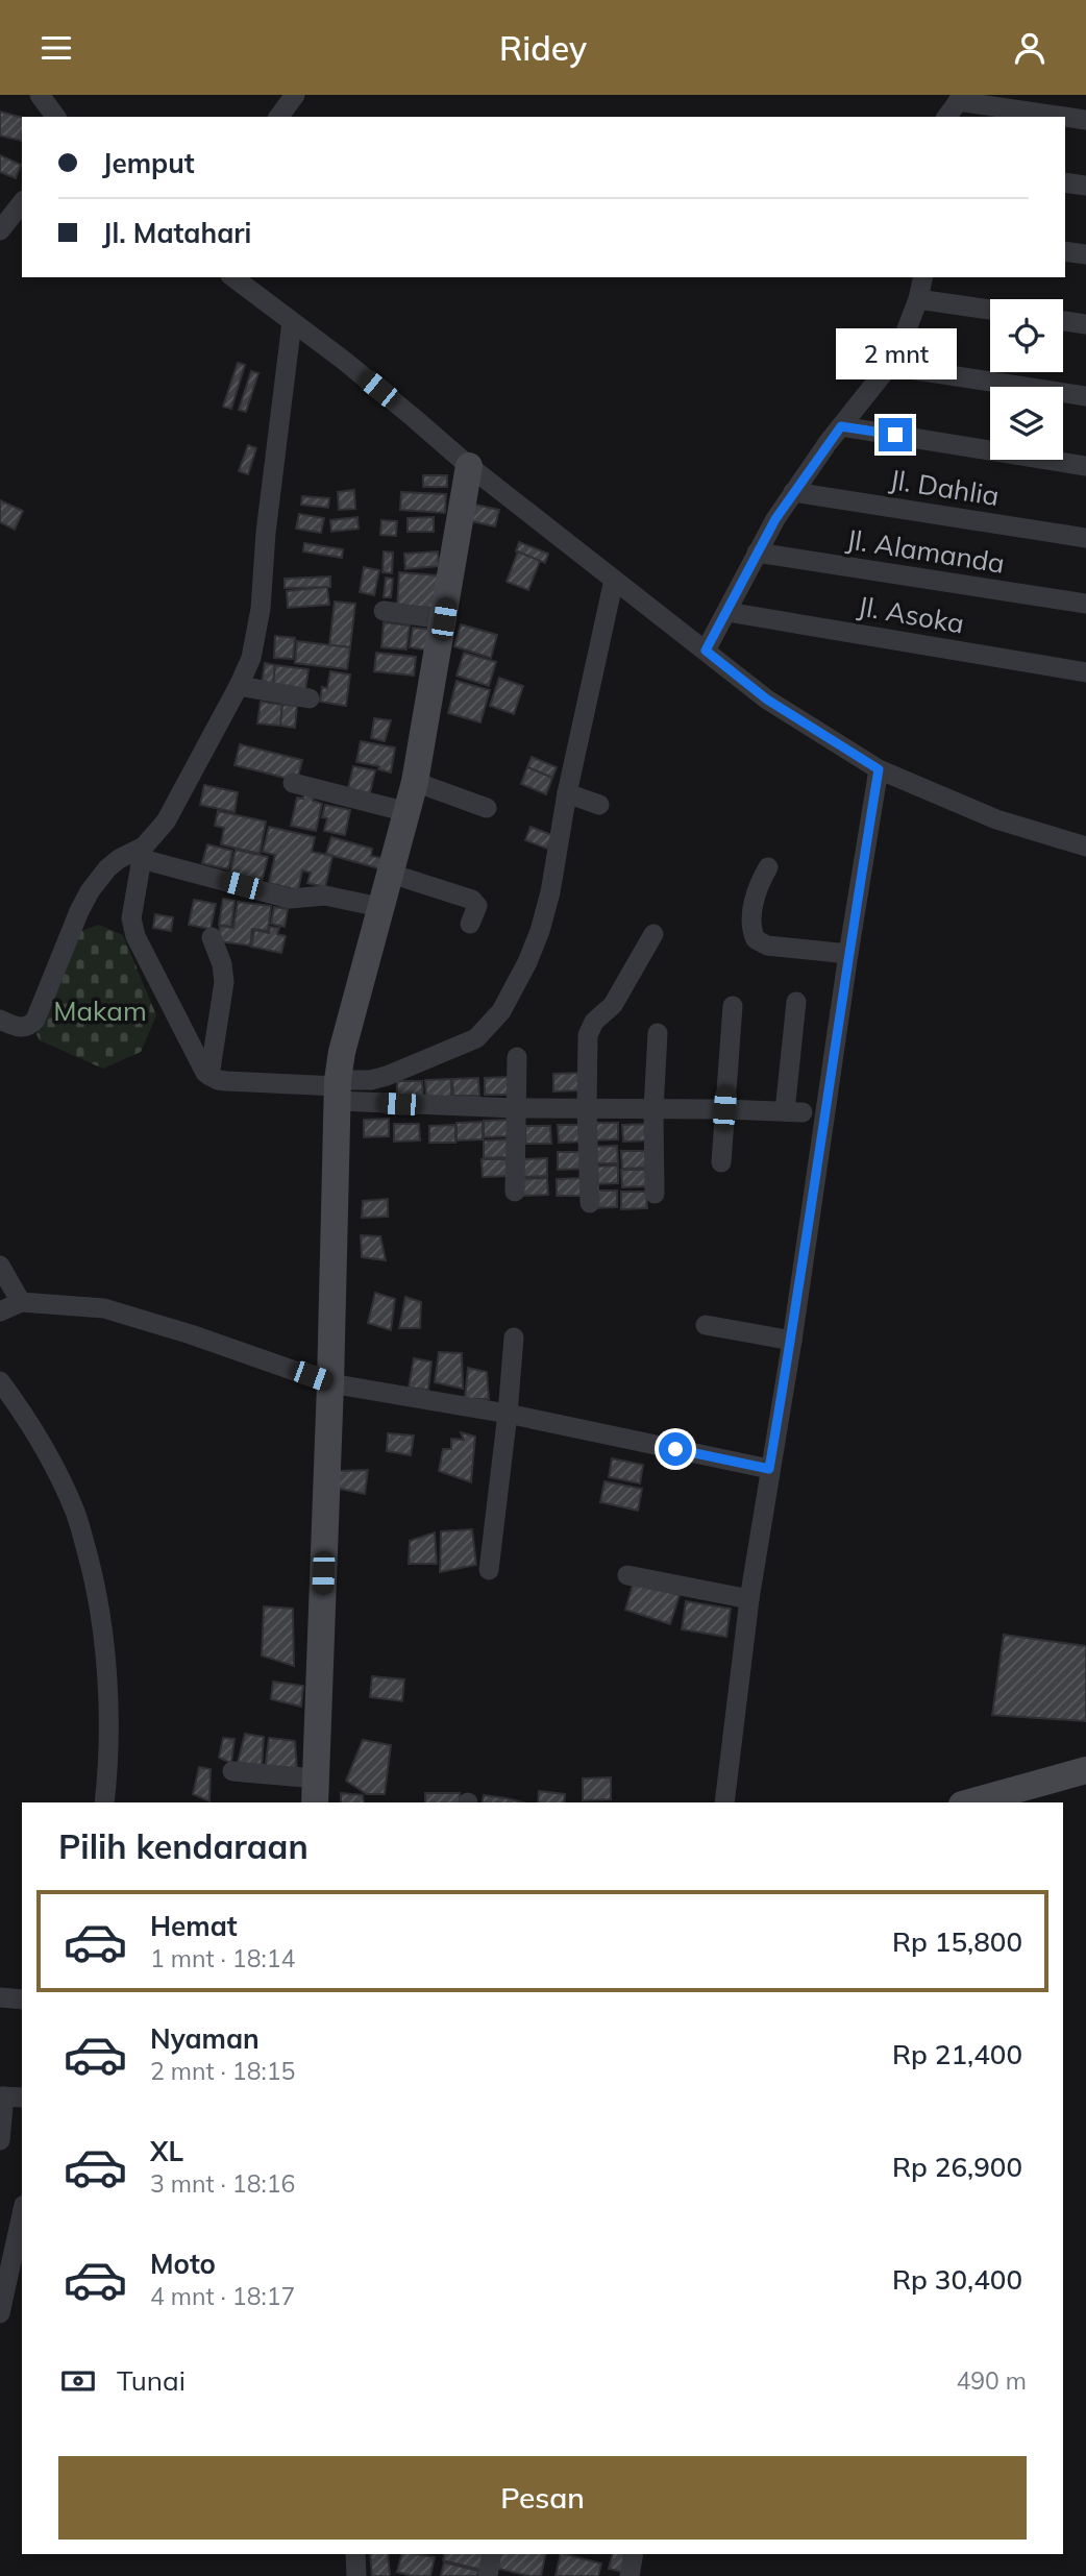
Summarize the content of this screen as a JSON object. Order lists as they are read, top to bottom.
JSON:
{
  "streets": {
    "street": ["Jl. Dahlia", "Jl. Alamanda", "Jl. Asoka"]
  },
  "parks": ["Makam"],
  "page": {
    "header": "Ridey",
    "banner": ["Jemput", "Jl. Matahari"],
    "bubble": "2 mnt",
    "heading": "Pilih kendaraan",
    "list": [
      {
        "name": "Hemat",
        "note": "1 mnt · 18:14",
        "value": "Rp 15,800"
      },
      {
        "name": "Nyaman",
        "note": "2 mnt · 18:15",
        "value": "Rp 21,400"
      },
      {
        "name": "XL",
        "note": "3 mnt · 18:16",
        "value": "Rp 26,900"
      },
      {
        "name": "Moto",
        "note": "4 mnt · 18:17",
        "value": "Rp 30,400"
      }
    ],
    "pay": ["Tunai", "490 m"],
    "buttons": "Pesan"
  }
}
